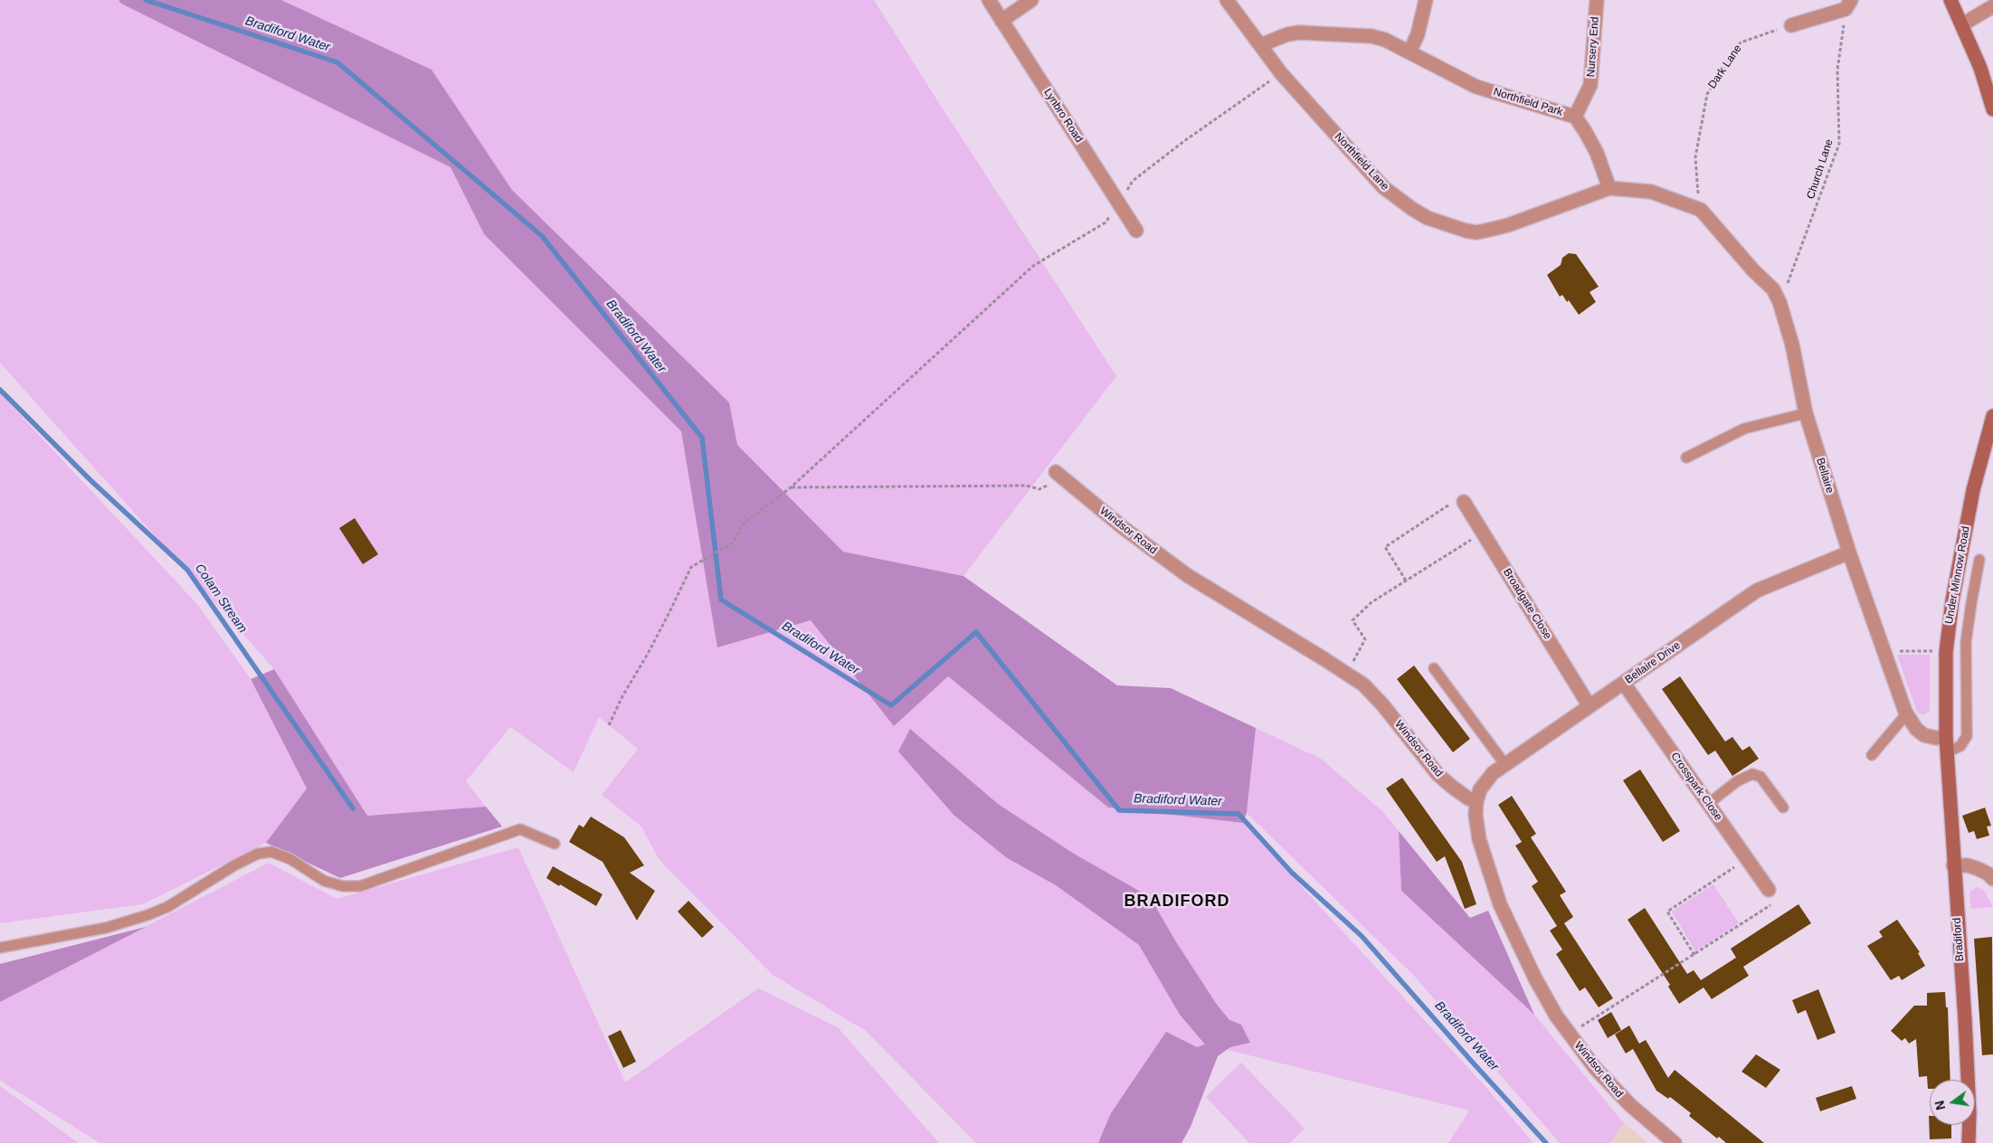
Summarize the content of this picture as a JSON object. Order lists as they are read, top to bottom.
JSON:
{
  "streets": {
    "street": [
      "Nursery End",
      "Northfield Park",
      "Lynbro Road",
      "Northfield Lane",
      "Bellaire",
      "Windsor Road",
      "Under Minnow Road",
      "Broadgate Close",
      "Bellaire Drive",
      "Crosspark Close",
      "Bradiford"
    ],
    "path": ["Dark Lane", "Church Lane"]
  },
  "crossings": [
    ["Nursery End", "Northfield Park"],
    ["Dark Lane", "Northfield Lane"],
    ["Dark Lane", "Bellaire"],
    ["Northfield Park", "Northfield Lane"],
    ["Northfield Lane", "Bellaire"],
    ["Church Lane", "Bellaire"],
    ["Bellaire", "Under Minnow Road"],
    ["Bellaire", "Bellaire Drive"],
    ["Bellaire", "Bradiford"],
    ["Windsor Road", "Bellaire Drive"],
    ["Under Minnow Road", "Bradiford"],
    ["Broadgate Close", "Bellaire Drive"],
    ["Bellaire Drive", "Crosspark Close"]
  ],
  "districts": ["BRADIFORD"],
  "water": ["Bradiford Water", "Colam Stream"],
  "north": "left"
}
